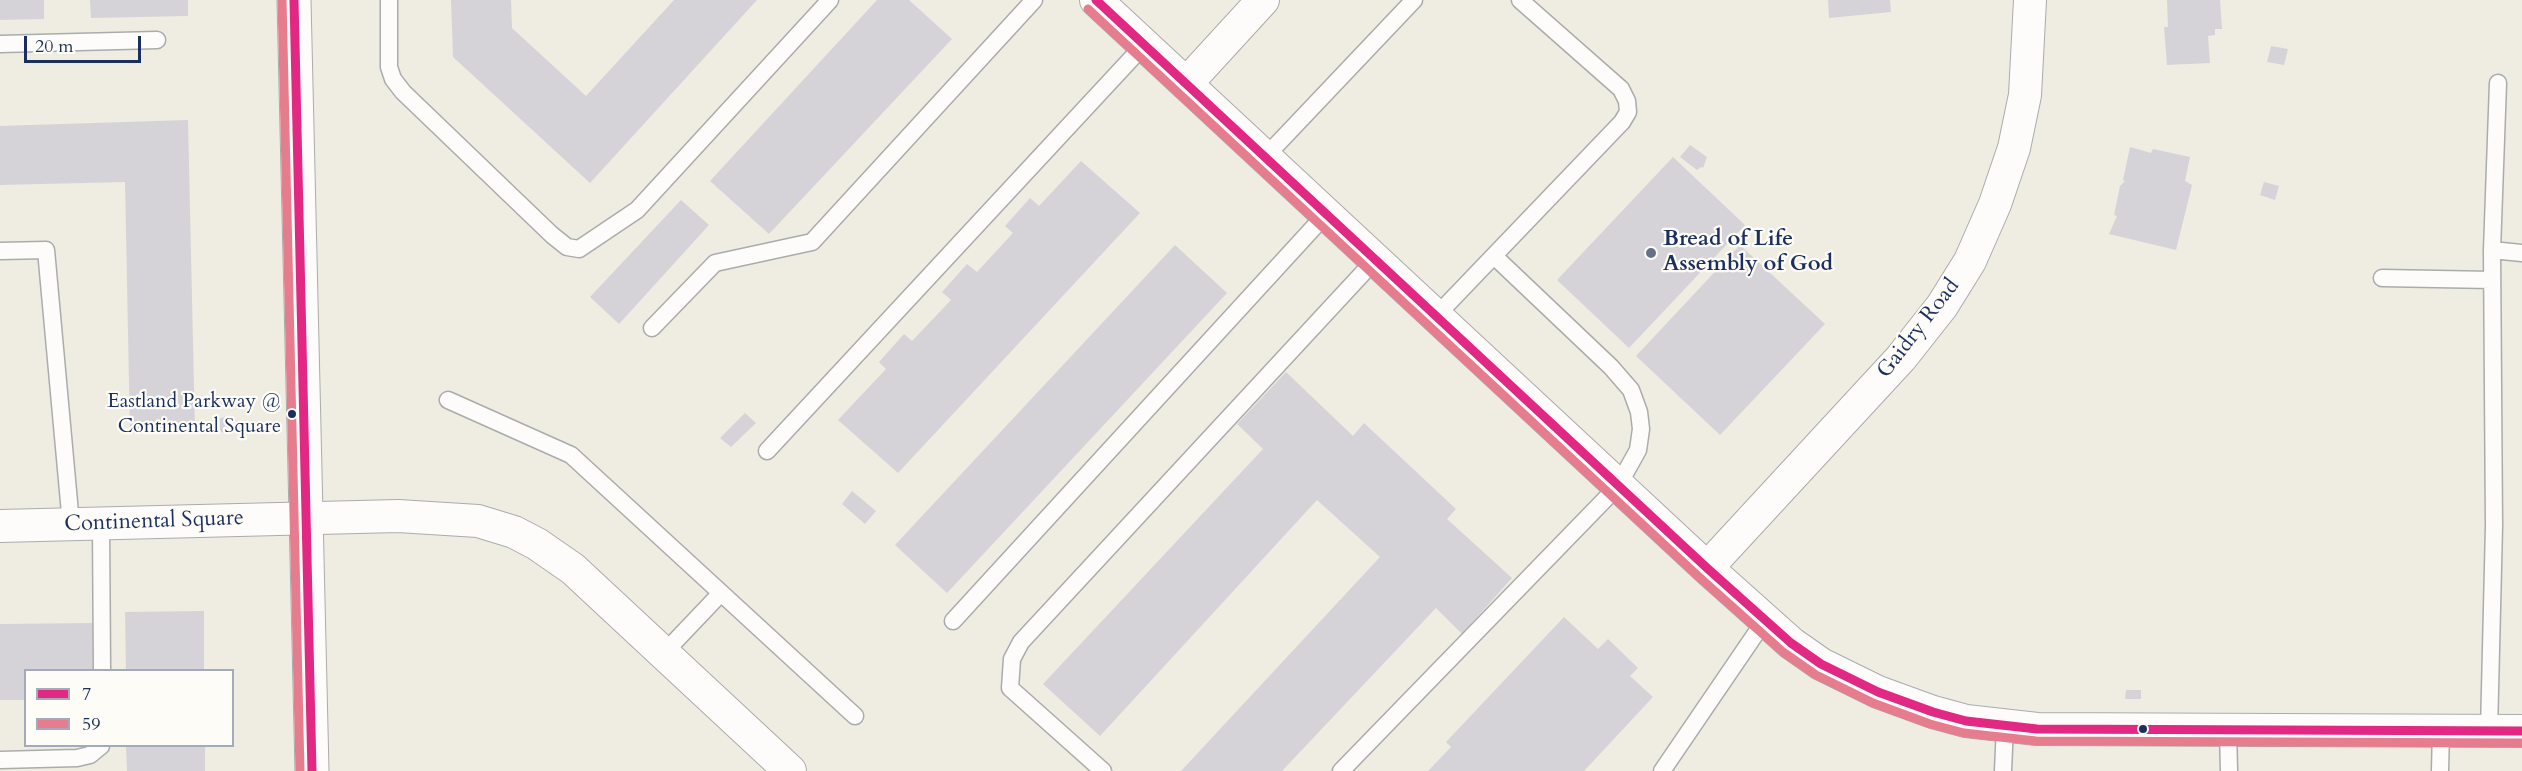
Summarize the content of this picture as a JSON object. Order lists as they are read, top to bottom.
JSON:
{
  "streets": {
    "street": ["Gaidry Road", "Continental Square"]
  },
  "places": ["Bread of Life Assembly of God", "Eastland Parkway @ Continental Square"],
  "lines": ["transit line 7", "transit line 59"],
  "legend": ["7", "59"],
  "scale_bar": "20 m"
}
